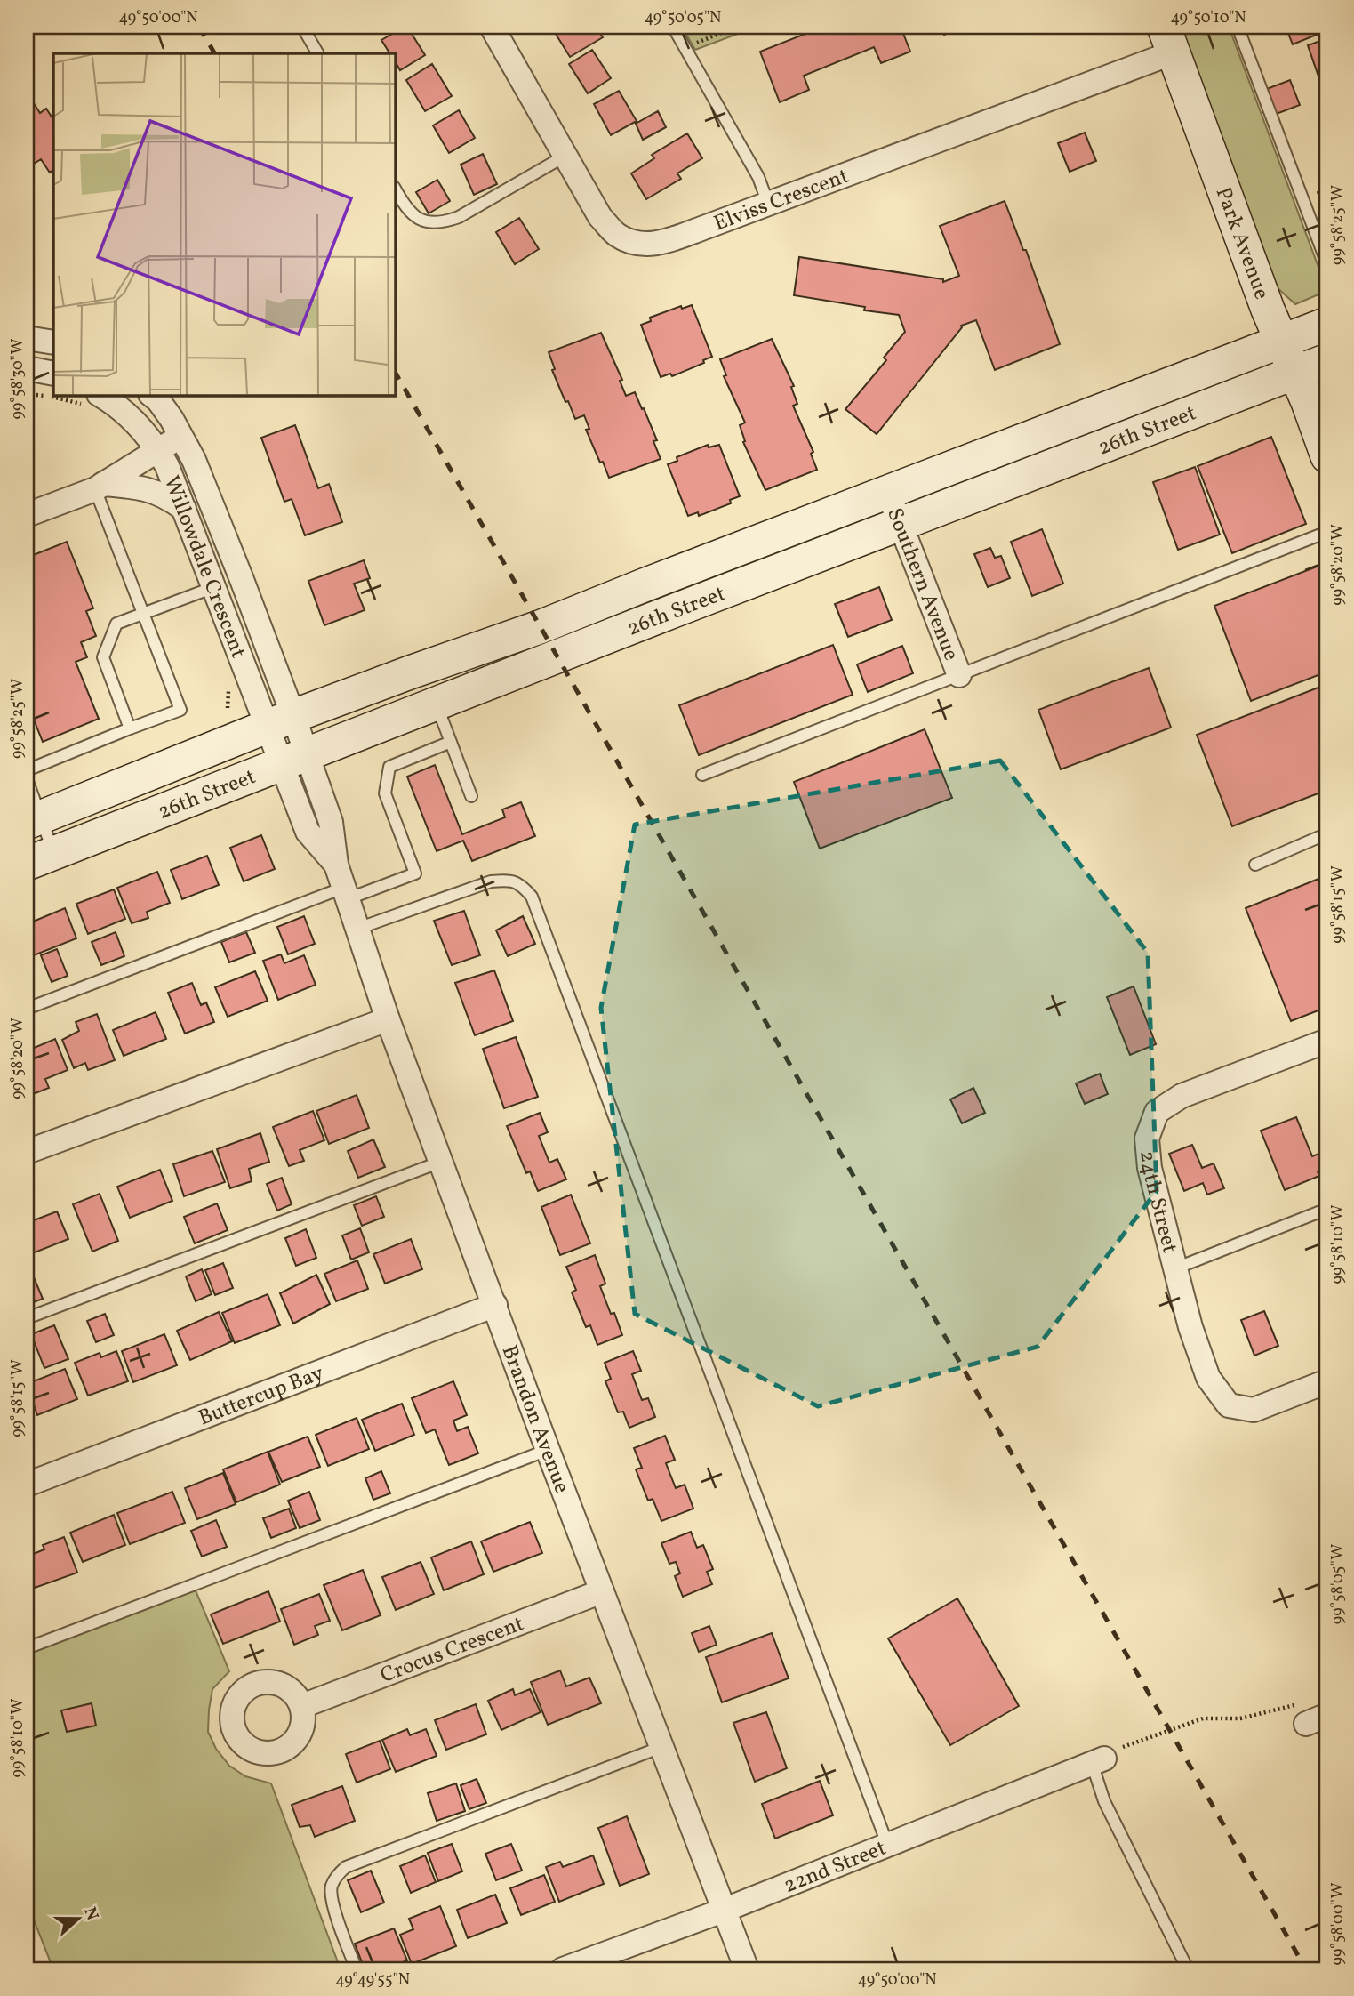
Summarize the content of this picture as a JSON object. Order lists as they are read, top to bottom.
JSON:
{
  "streets": {
    "street": [
      "Elviss Crescent",
      "Park Avenue",
      "26th Street",
      "Willowdale Crescent",
      "Southern Avenue",
      "24th Street",
      "Buttercup Bay",
      "Brandon Avenue",
      "Crocus Crescent",
      "22nd Street"
    ]
  },
  "crossings": [
    ["Elviss Crescent", "Park Avenue"],
    ["Park Avenue", "26th Street"],
    ["26th Street", "Willowdale Crescent"],
    ["26th Street", "Southern Avenue"],
    ["26th Street", "Brandon Avenue"],
    ["Willowdale Crescent", "Brandon Avenue"],
    ["Buttercup Bay", "Brandon Avenue"],
    ["Brandon Avenue", "Crocus Crescent"],
    ["Brandon Avenue", "22nd Street"]
  ],
  "north": "right",
  "coordinates": [
    "49°50'00\"N",
    "49°50'05\"N",
    "49°50'10\"N",
    "99°58'25\"W",
    "99°58'30\"W",
    "99°58'20\"W",
    "99°58'15\"W",
    "99°58'10\"W",
    "99°58'05\"W",
    "99°58'00\"W",
    "49°49'55\"N"
  ]
}
